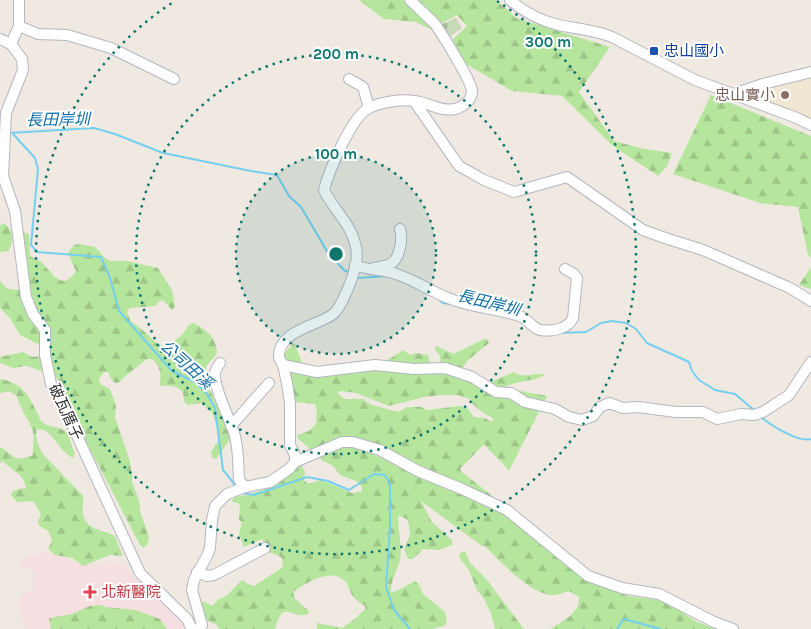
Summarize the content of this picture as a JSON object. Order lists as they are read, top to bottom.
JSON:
{
  "streets": {
    "street": ["破瓦厝子"]
  },
  "water": ["長田岸圳", "公司田溪"],
  "places": {
    "transit": ["忠山國小"],
    "other": ["忠山實小"],
    "health": ["北新醫院"]
  },
  "rings": ["300 m", "200 m", "100 m"]
}
